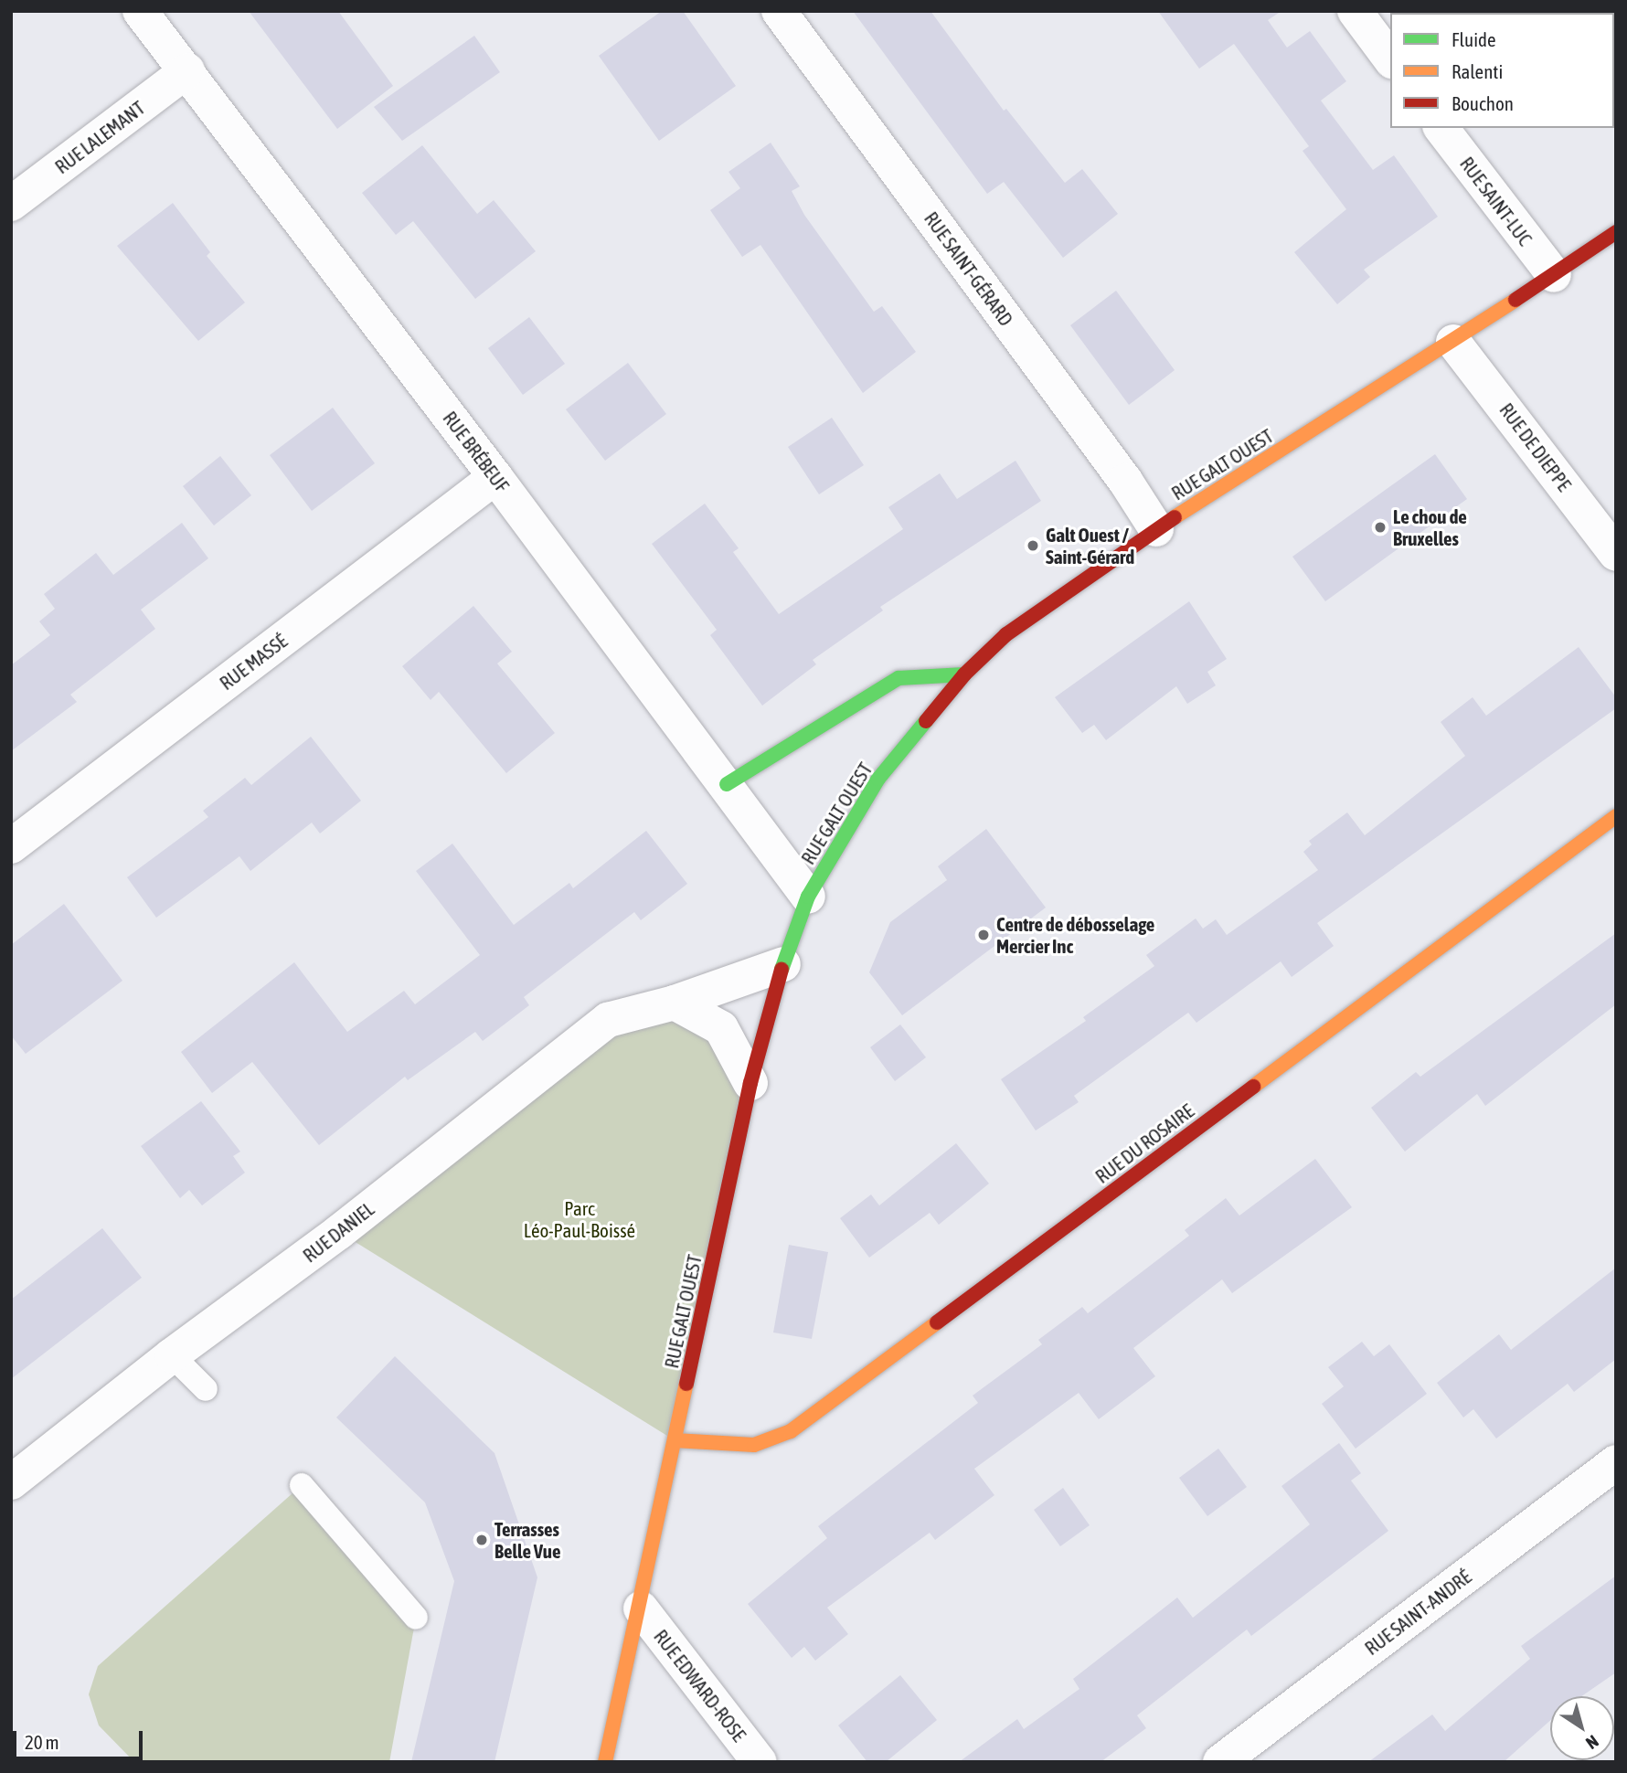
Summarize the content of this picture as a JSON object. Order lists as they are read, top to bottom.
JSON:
{
  "streets": {
    "main road": ["RUE GALT OUEST", "RUE DU ROSAIRE"],
    "street": [
      "RUE LALEMANT",
      "RUE SAINT-LUC",
      "RUE SAINT-GÉRARD",
      "RUE DE DIEPPE",
      "RUE BRÉBEUF",
      "RUE MASSÉ",
      "RUE DANIEL",
      "RUE SAINT-ANDRÉ",
      "RUE EDWARD-ROSE"
    ]
  },
  "crossings": [
    ["RUE LALEMANT", "RUE BRÉBEUF"],
    ["RUE SAINT-LUC", "RUE GALT OUEST"],
    ["RUE SAINT-GÉRARD", "RUE GALT OUEST"],
    ["RUE DE DIEPPE", "RUE GALT OUEST"],
    ["RUE BRÉBEUF", "RUE GALT OUEST"],
    ["RUE BRÉBEUF", "RUE MASSÉ"],
    ["RUE GALT OUEST", "RUE DU ROSAIRE"],
    ["RUE GALT OUEST", "RUE DANIEL"],
    ["RUE GALT OUEST", "RUE EDWARD-ROSE"]
  ],
  "parks": ["Parc Léo-Paul-Boissé"],
  "places": [
    "Le chou de Bruxelles",
    "Galt Ouest / Saint-Gérard",
    "Centre de débosselage Mercier Inc",
    "Terrasses Belle Vue"
  ],
  "legend": ["Fluide", "Ralenti", "Bouchon"],
  "scale_bar": "20 m",
  "north": "bottom right"
}
